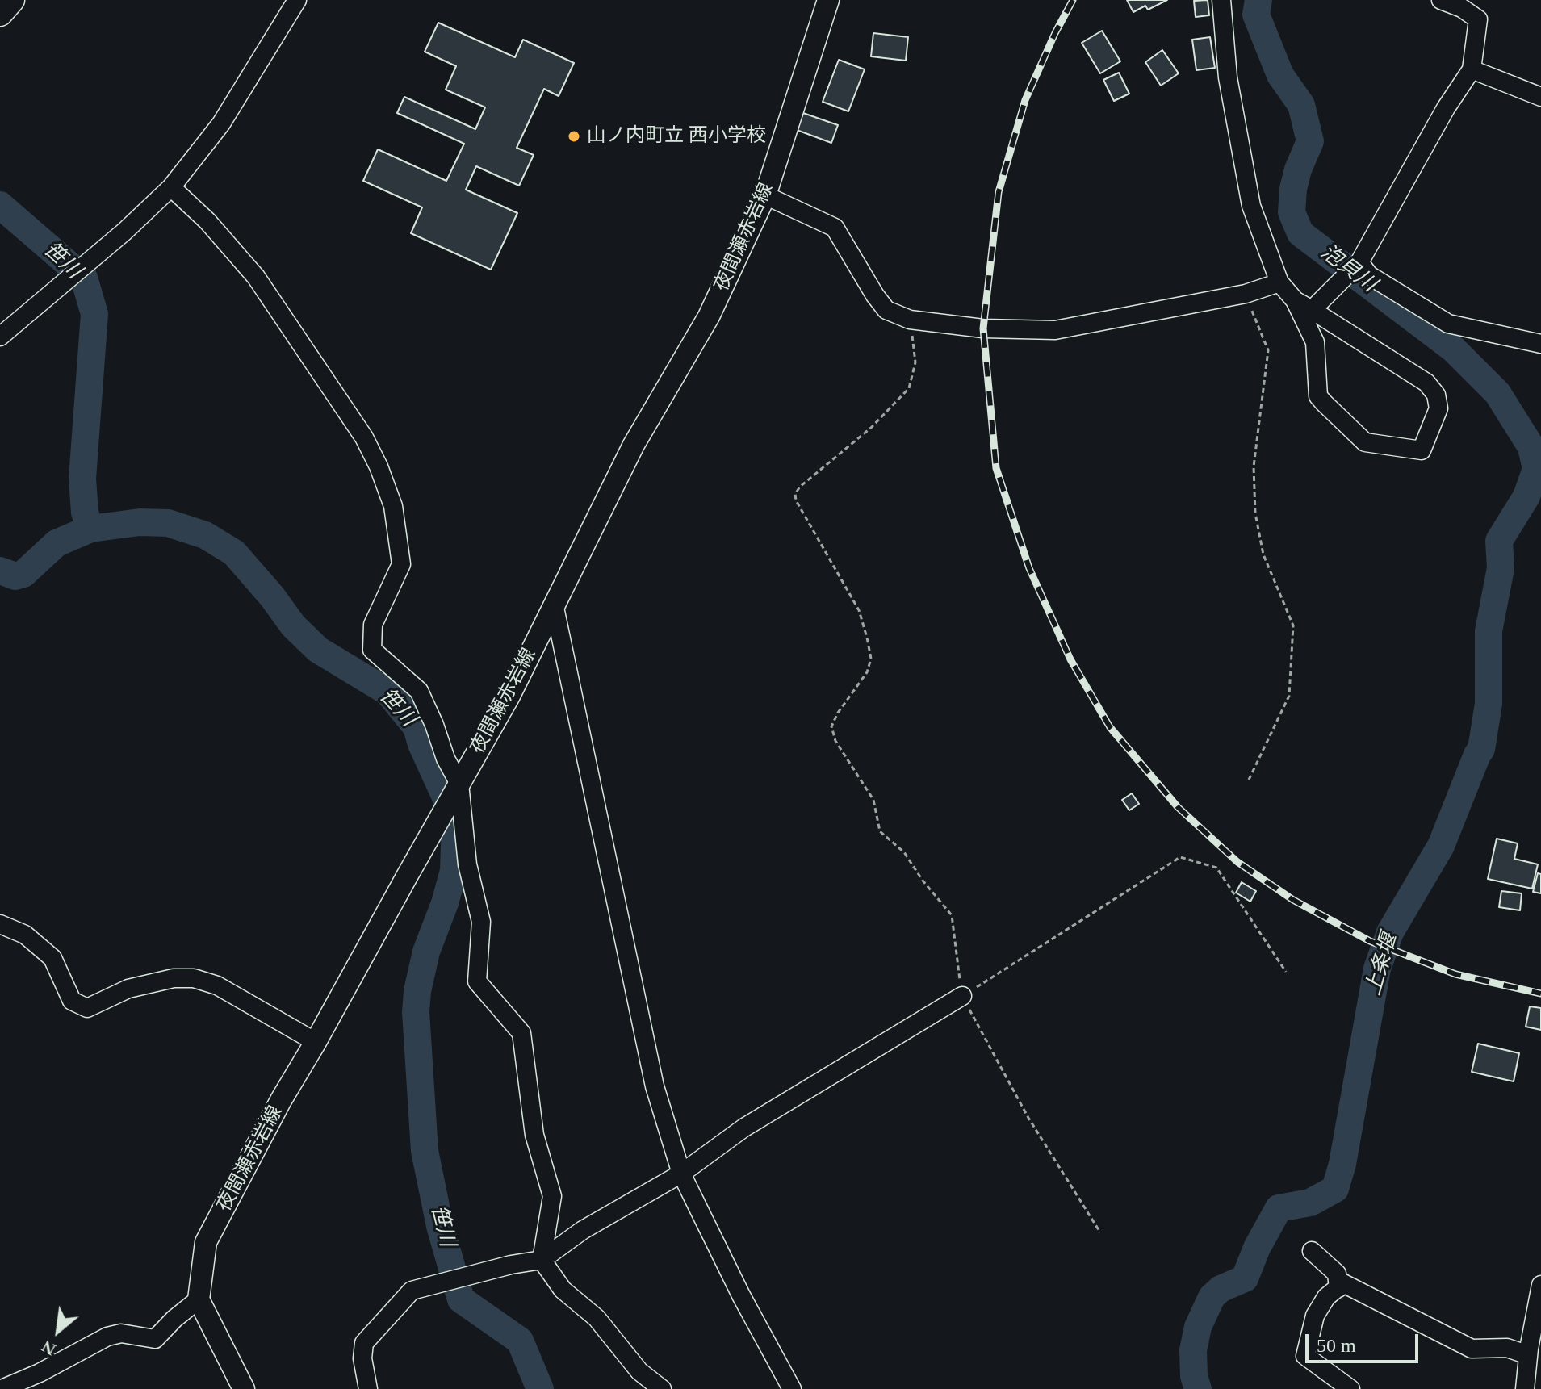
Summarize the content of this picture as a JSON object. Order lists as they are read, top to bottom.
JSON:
{
  "streets": {
    "main road": ["夜間瀬赤岩線"]
  },
  "water": ["笹川", "泡貝川", "上条堰"],
  "places": ["山ノ内町立 西小学校"],
  "scale_bar": "50 m",
  "north": "bottom left"
}
